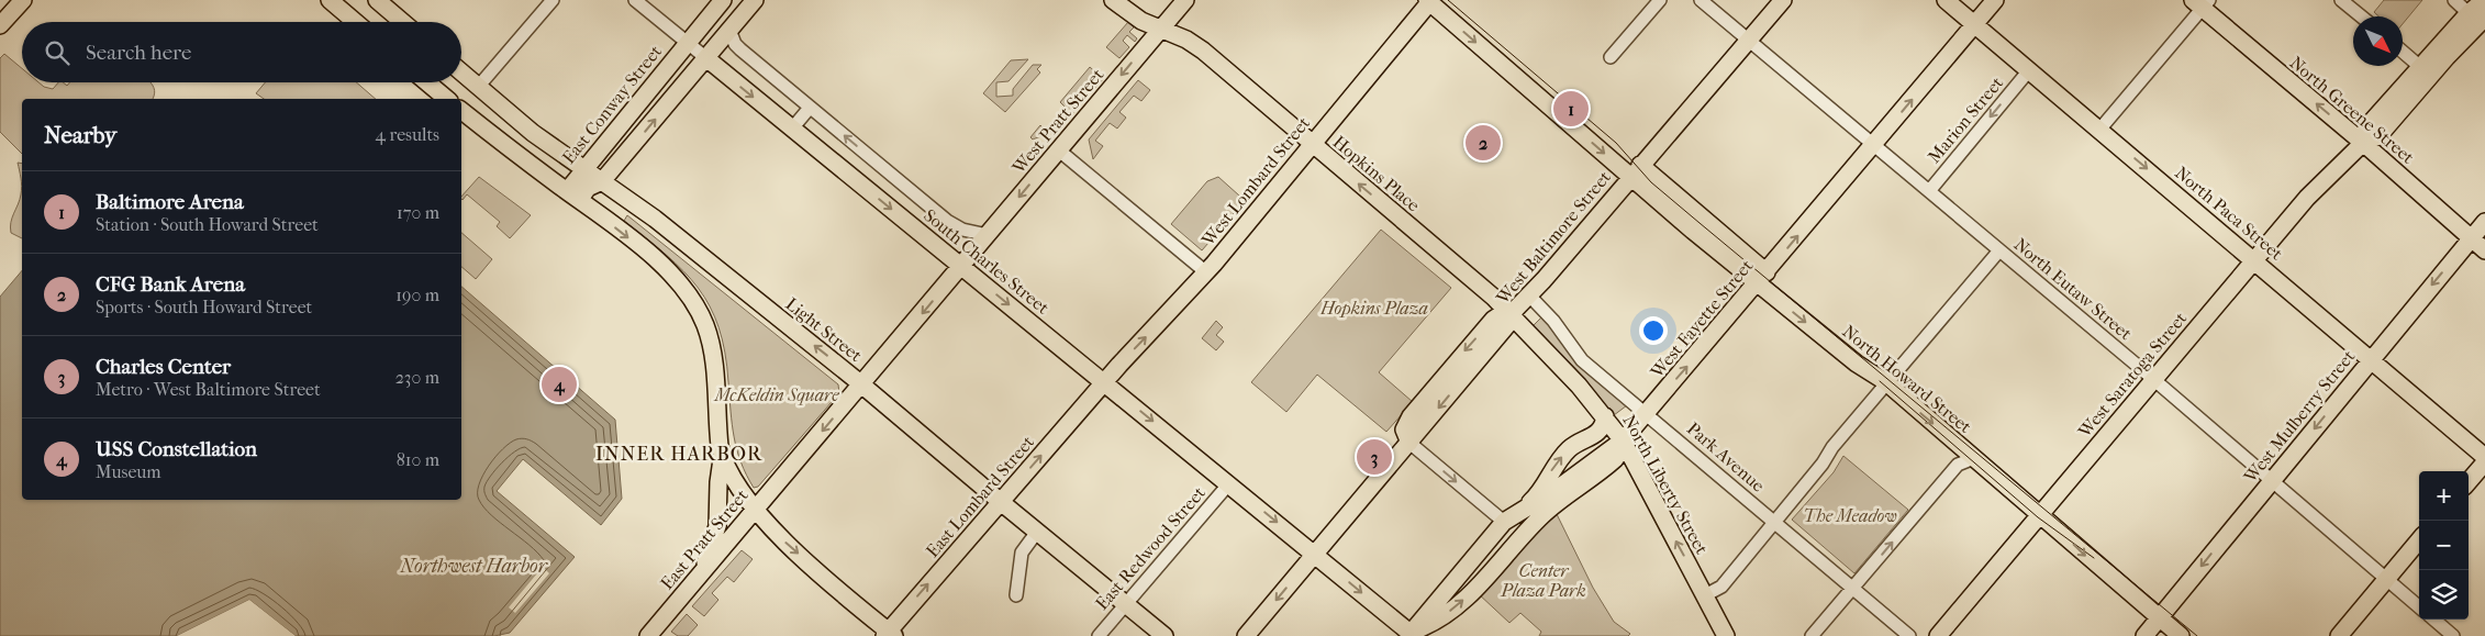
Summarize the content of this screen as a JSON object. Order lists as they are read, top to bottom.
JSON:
{
  "streets": {
    "main road": [
      "East Conway Street",
      "North Greene Street",
      "West Pratt Street",
      "Hopkins Place",
      "West Lombard Street",
      "North Paca Street",
      "West Baltimore Street",
      "South Charles Street",
      "West Fayette Street",
      "Light Street",
      "West Saratoga Street",
      "North Howard Street",
      "West Mulberry Street",
      "North Liberty Street",
      "East Lombard Street",
      "East Pratt Street"
    ],
    "street": [
      "Marion Street",
      "North Eutaw Street",
      "Park Avenue",
      "East Redwood Street"
    ]
  },
  "crossings": [
    ["East Conway Street", "South Charles Street"],
    ["East Conway Street", "Light Street"],
    ["North Greene Street", "West Saratoga Street"],
    ["North Greene Street", "West Mulberry Street"],
    ["Marion Street", "North Paca Street"],
    ["Marion Street", "North Eutaw Street"],
    ["West Pratt Street", "Hopkins Place"],
    ["West Pratt Street", "South Charles Street"],
    ["West Pratt Street", "East Pratt Street"],
    ["Hopkins Place", "West Lombard Street"],
    ["Hopkins Place", "West Baltimore Street"],
    ["Hopkins Place", "North Liberty Street"],
    ["West Lombard Street", "South Charles Street"],
    ["West Lombard Street", "North Howard Street"],
    ["West Lombard Street", "East Lombard Street"],
    ["North Paca Street", "West Fayette Street"],
    ["North Paca Street", "West Saratoga Street"],
    ["North Paca Street", "West Mulberry Street"],
    ["West Baltimore Street", "South Charles Street"],
    ["West Baltimore Street", "North Eutaw Street"],
    ["West Baltimore Street", "North Howard Street"],
    ["West Baltimore Street", "Park Avenue"],
    ["West Baltimore Street", "North Liberty Street"],
    ["South Charles Street", "West Fayette Street"],
    ["South Charles Street", "East Lombard Street"],
    ["South Charles Street", "East Pratt Street"],
    ["South Charles Street", "East Redwood Street"],
    ["North Eutaw Street", "West Fayette Street"],
    ["North Eutaw Street", "West Saratoga Street"],
    ["North Eutaw Street", "West Mulberry Street"],
    ["West Fayette Street", "North Howard Street"],
    ["West Fayette Street", "Park Avenue"],
    ["West Fayette Street", "North Liberty Street"],
    ["Light Street", "East Lombard Street"],
    ["Light Street", "East Pratt Street"],
    ["Light Street", "East Redwood Street"],
    ["West Saratoga Street", "North Howard Street"],
    ["North Howard Street", "West Mulberry Street"]
  ],
  "one_way": [
    "North Greene Street",
    "Marion Street",
    "West Pratt Street",
    "Hopkins Place",
    "West Fayette Street",
    "Light Street",
    "North Howard Street",
    "West Mulberry Street",
    "North Liberty Street",
    "East Lombard Street",
    "East Pratt Street"
  ],
  "districts": ["INNER HARBOR"],
  "water": ["Northwest Harbor"],
  "parks": [
    "Hopkins Plaza",
    "McKeldin Square",
    "The Meadow",
    "Center Plaza Park"
  ],
  "north": "bottom right",
  "page": {
    "search": "Search here",
    "pins": [
      "1",
      "2",
      "4",
      "3"
    ],
    "heading": ["Nearby", "4 results"],
    "list": [
      {
        "mark": "1",
        "name": "Baltimore Arena",
        "note": "Station · South Howard Street",
        "value": "170 m"
      },
      {
        "mark": "2",
        "name": "CFG Bank Arena",
        "note": "Sports · South Howard Street",
        "value": "190 m"
      },
      {
        "mark": "3",
        "name": "Charles Center",
        "note": "Metro · West Baltimore Street",
        "value": "230 m"
      },
      {
        "mark": "4",
        "name": "USS Constellation",
        "note": "Museum",
        "value": "810 m"
      }
    ],
    "map_buttons": ["+", "−"]
  }
}
